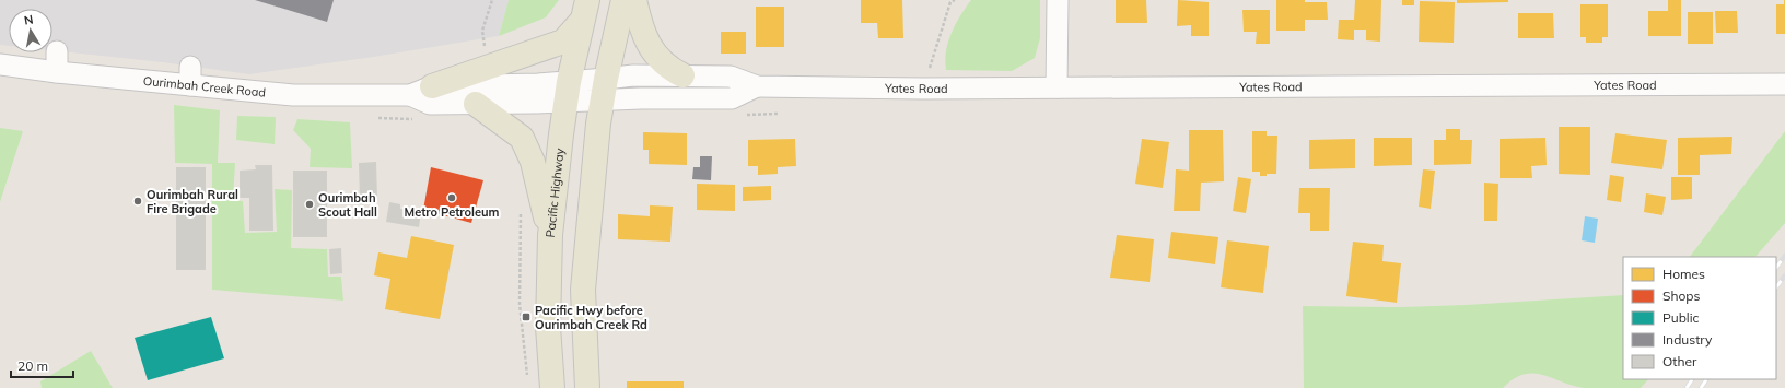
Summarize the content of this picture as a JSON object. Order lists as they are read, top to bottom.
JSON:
{
  "streets": {
    "main road": ["Pacific Highway"],
    "street": ["Yates Road", "Ourimbah Creek Road"]
  },
  "crossings": [
    ["Yates Road", "Ourimbah Creek Road"],
    ["Ourimbah Creek Road", "Pacific Highway"]
  ],
  "places": {
    "other": ["Metro Petroleum", "Ourimbah Rural Fire Brigade", "Ourimbah Scout Hall"],
    "transit": ["Pacific Hwy before Ourimbah Creek Rd"]
  },
  "legend": [
    "Homes",
    "Shops",
    "Public",
    "Industry",
    "Other"
  ],
  "scale_bar": "20 m",
  "north": "top"
}
